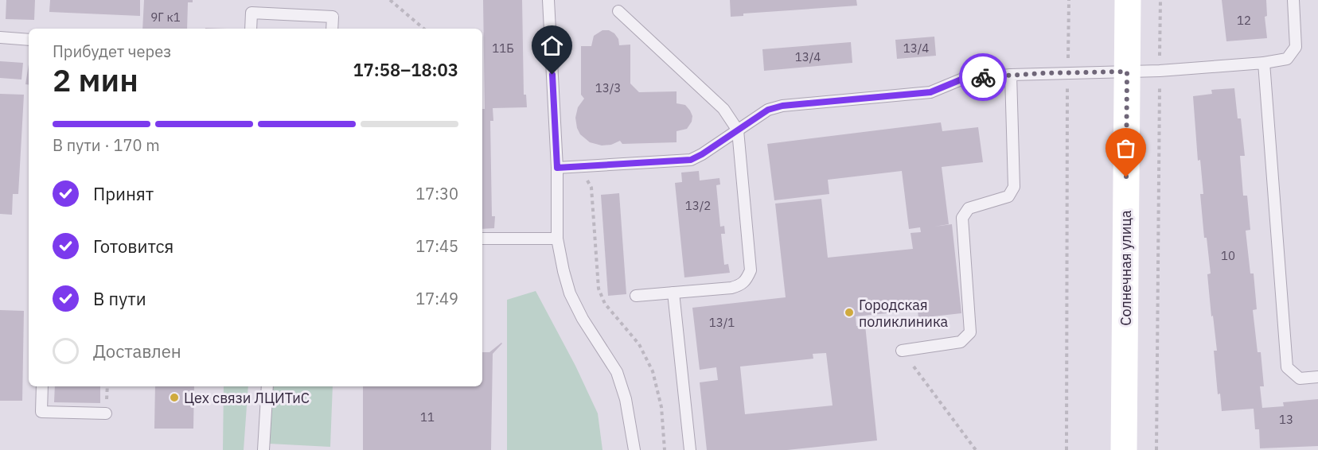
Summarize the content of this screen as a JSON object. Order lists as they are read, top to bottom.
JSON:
{
  "streets": {
    "street": ["Солнечная улица"]
  },
  "places": ["Городская поликлиника", "Цех связи ЛЦИТиС"],
  "house_numbers": [
    "9Г к1",
    "12",
    "11Б",
    "13/4",
    "13/4",
    "13/3",
    "13/2",
    "10",
    "13/1",
    "11",
    "13"
  ],
  "page": {
    "heading": ["2 мин", "Прибудет через", "17:58–18:03"],
    "bar": "В пути · 170 m",
    "list": [
      ["Принят", "17:30"],
      ["Готовится", "17:45"],
      ["В пути", "17:49"],
      "Доставлен"
    ]
  }
}
